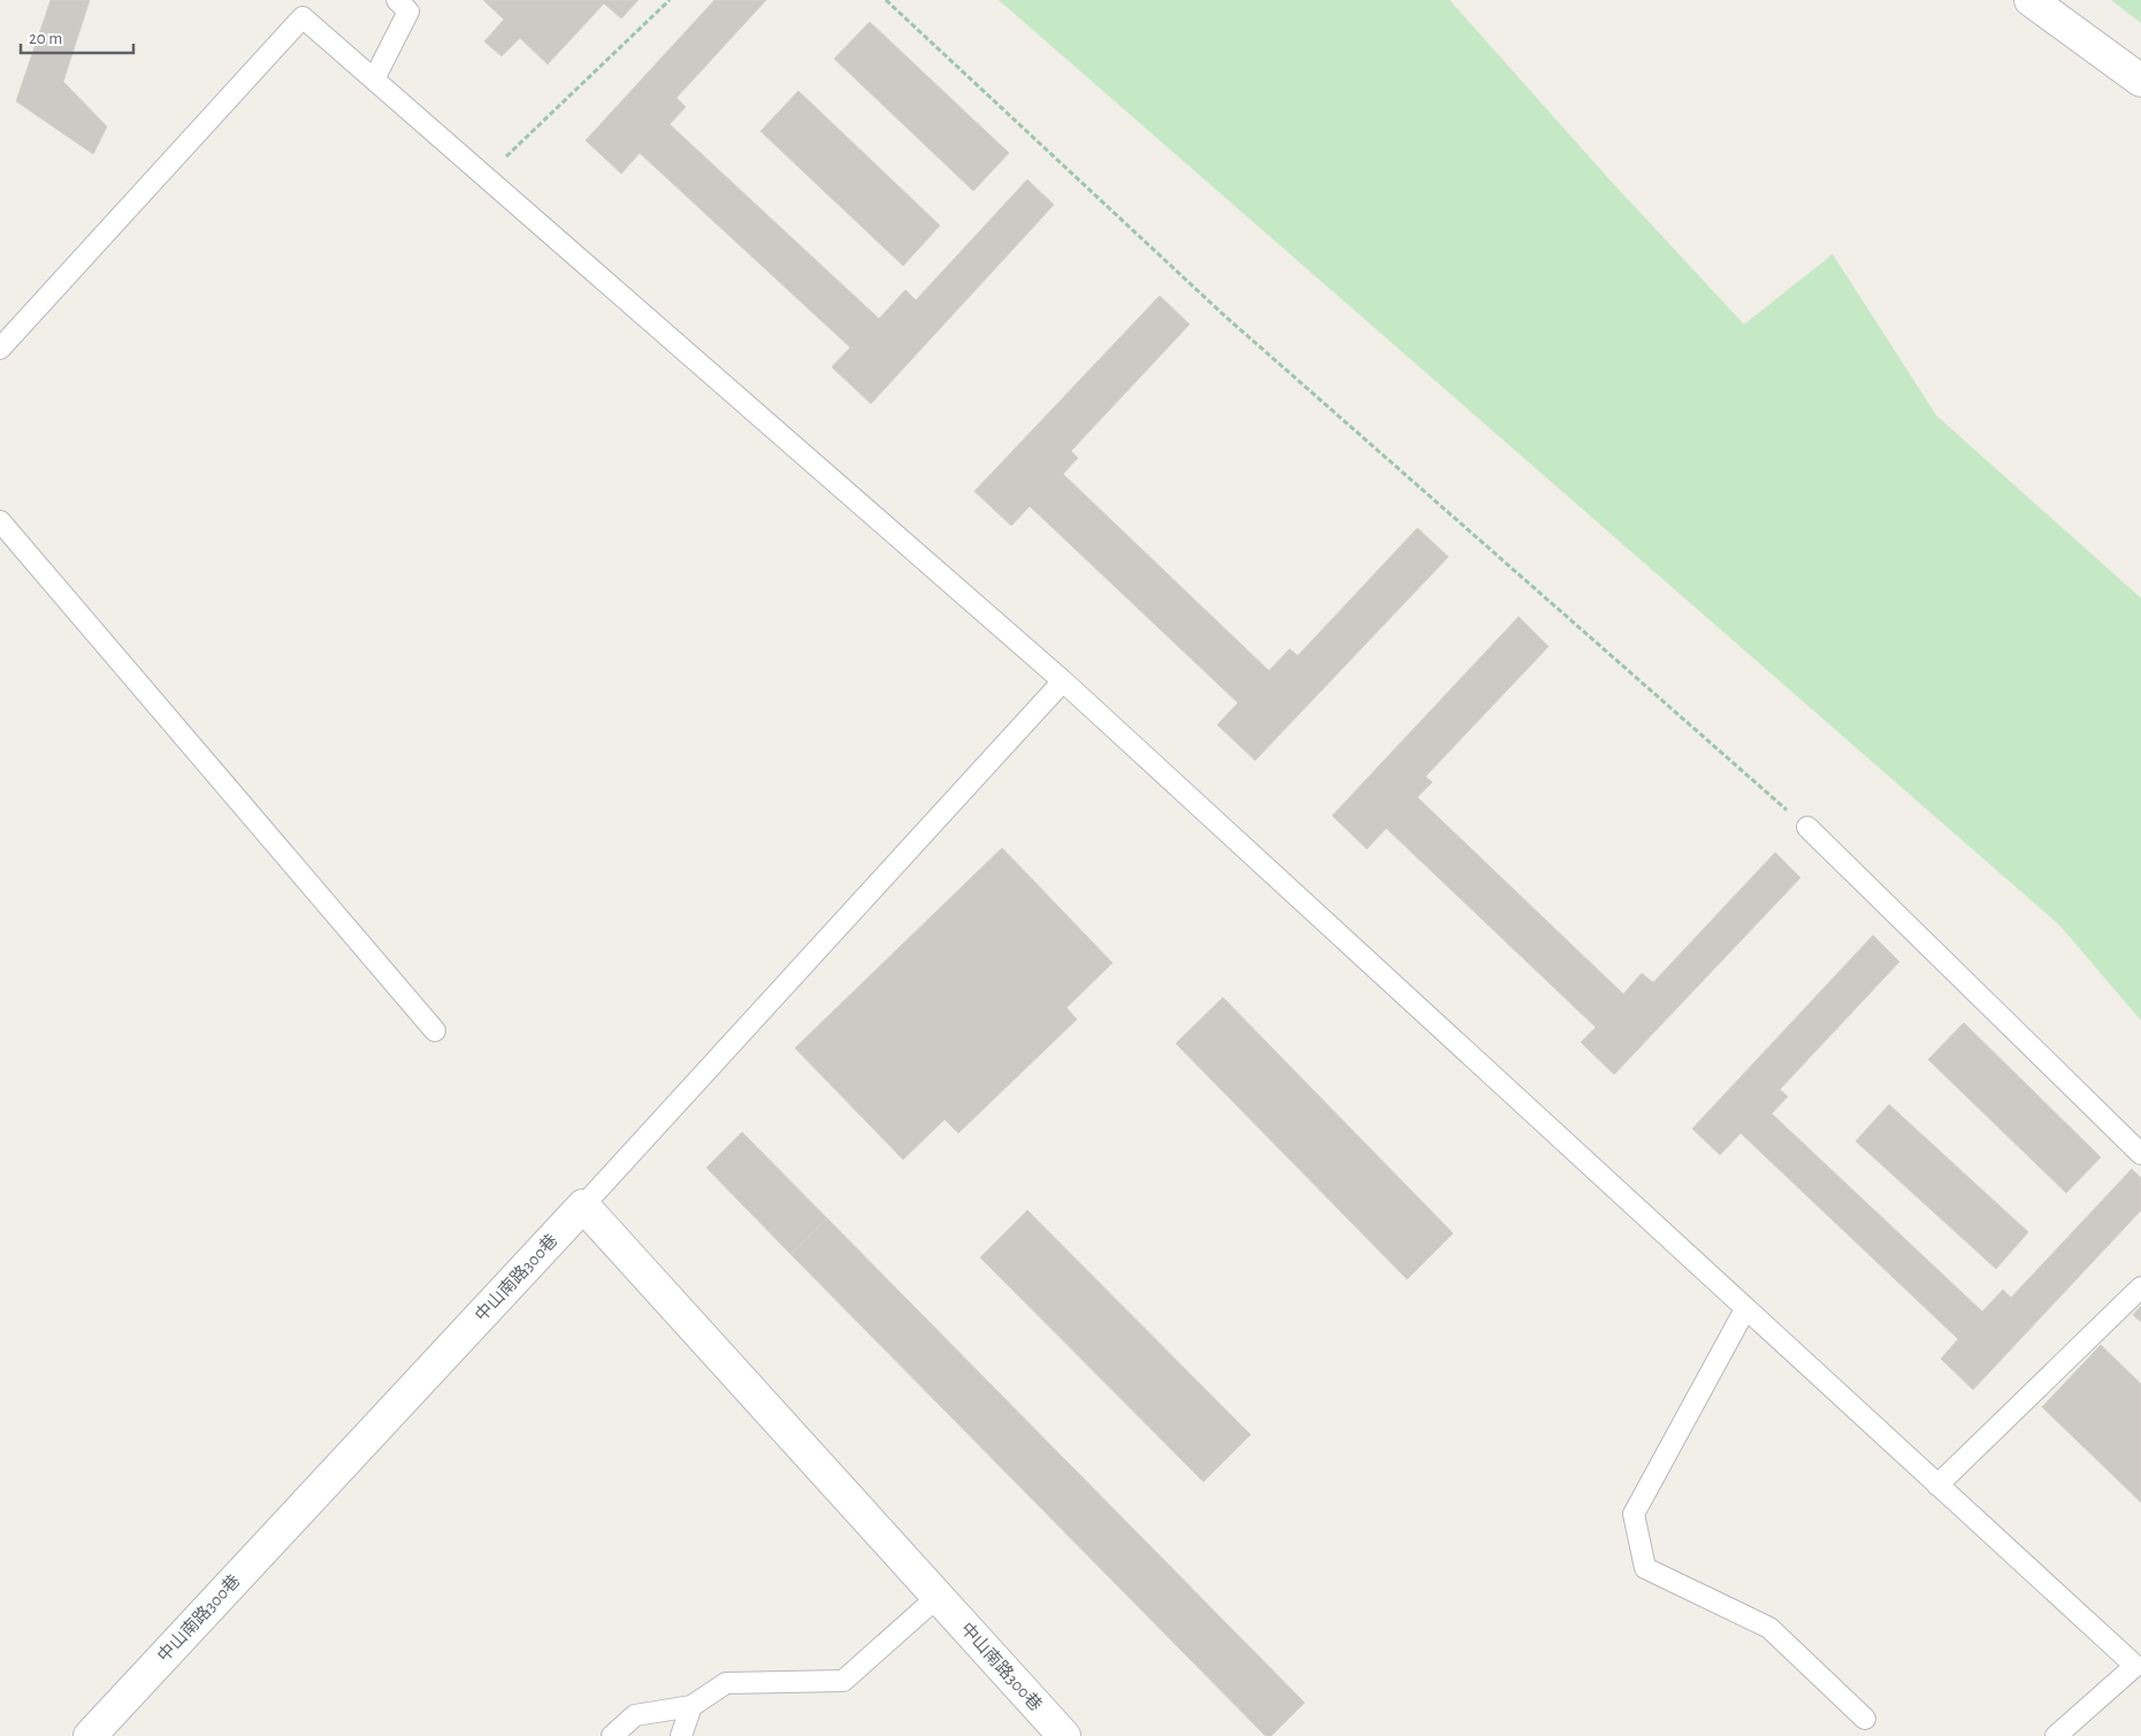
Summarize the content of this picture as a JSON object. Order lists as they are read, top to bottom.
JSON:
{
  "streets": {
    "street": ["中山南路300巷"]
  },
  "scale_bar": "20 m"
}
